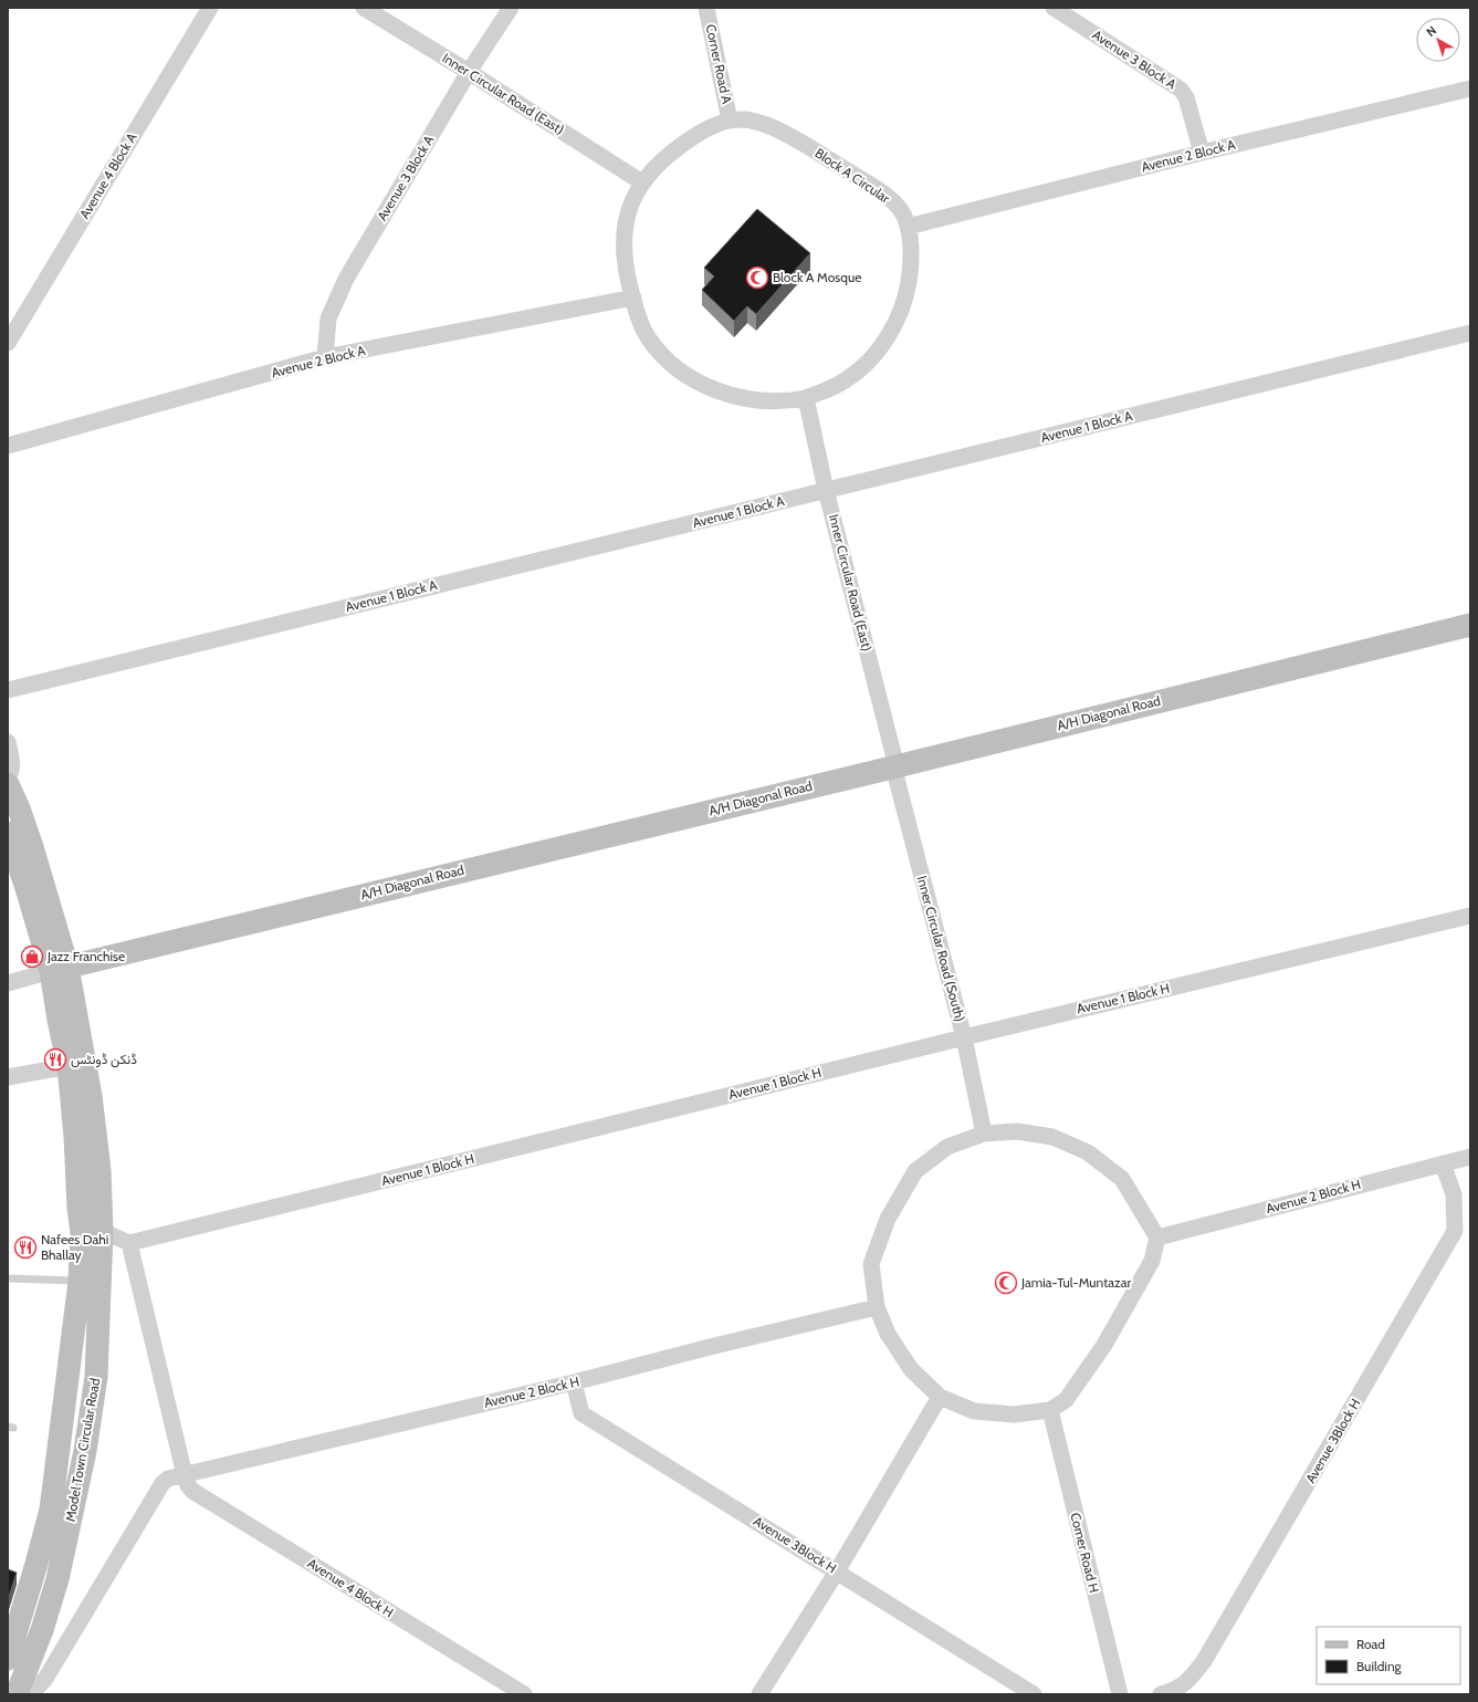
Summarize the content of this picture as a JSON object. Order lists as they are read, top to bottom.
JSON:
{
  "streets": {
    "main road": ["A/H Diagonal Road", "Model Town Circular Road"],
    "street": [
      "Avenue 3 Block A",
      "Corner Road A",
      "Inner Circular Road (East)",
      "Avenue 2 Block A",
      "Avenue 4 Block A",
      "Block A Circular",
      "Avenue 1 Block A",
      "Inner Circular Road (South)",
      "Avenue 1 Block H",
      "Avenue 2 Block H",
      "Avenue 3Block H",
      "Corner Road H",
      "Avenue 4 Block H"
    ]
  },
  "crossings": [
    ["Avenue 3 Block A", "Inner Circular Road (East)"],
    ["Avenue 3 Block A", "Avenue 2 Block A"],
    ["Corner Road A", "Block A Circular"],
    ["Inner Circular Road (East)", "Block A Circular"],
    ["Inner Circular Road (East)", "Avenue 1 Block A"],
    ["Inner Circular Road (East)", "A/H Diagonal Road"],
    ["Inner Circular Road (East)", "Inner Circular Road (South)"],
    ["Avenue 2 Block A", "Block A Circular"],
    ["A/H Diagonal Road", "Inner Circular Road (South)"],
    ["A/H Diagonal Road", "Model Town Circular Road"],
    ["Inner Circular Road (South)", "Avenue 1 Block H"],
    ["Avenue 1 Block H", "Avenue 4 Block H"],
    ["Avenue 2 Block H", "Avenue 3Block H"],
    ["Avenue 2 Block H", "Model Town Circular Road"],
    ["Avenue 2 Block H", "Avenue 4 Block H"]
  ],
  "places": {
    "mosque": ["Block A Mosque", "Jamia-Tul-Muntazar"],
    "shop": ["Jazz Franchise"],
    "restaurant": ["ڈنکن ڈونٹس", "Nafees Dahi Bhallay"]
  },
  "legend": ["Road", "Building"],
  "north": "top left"
}
